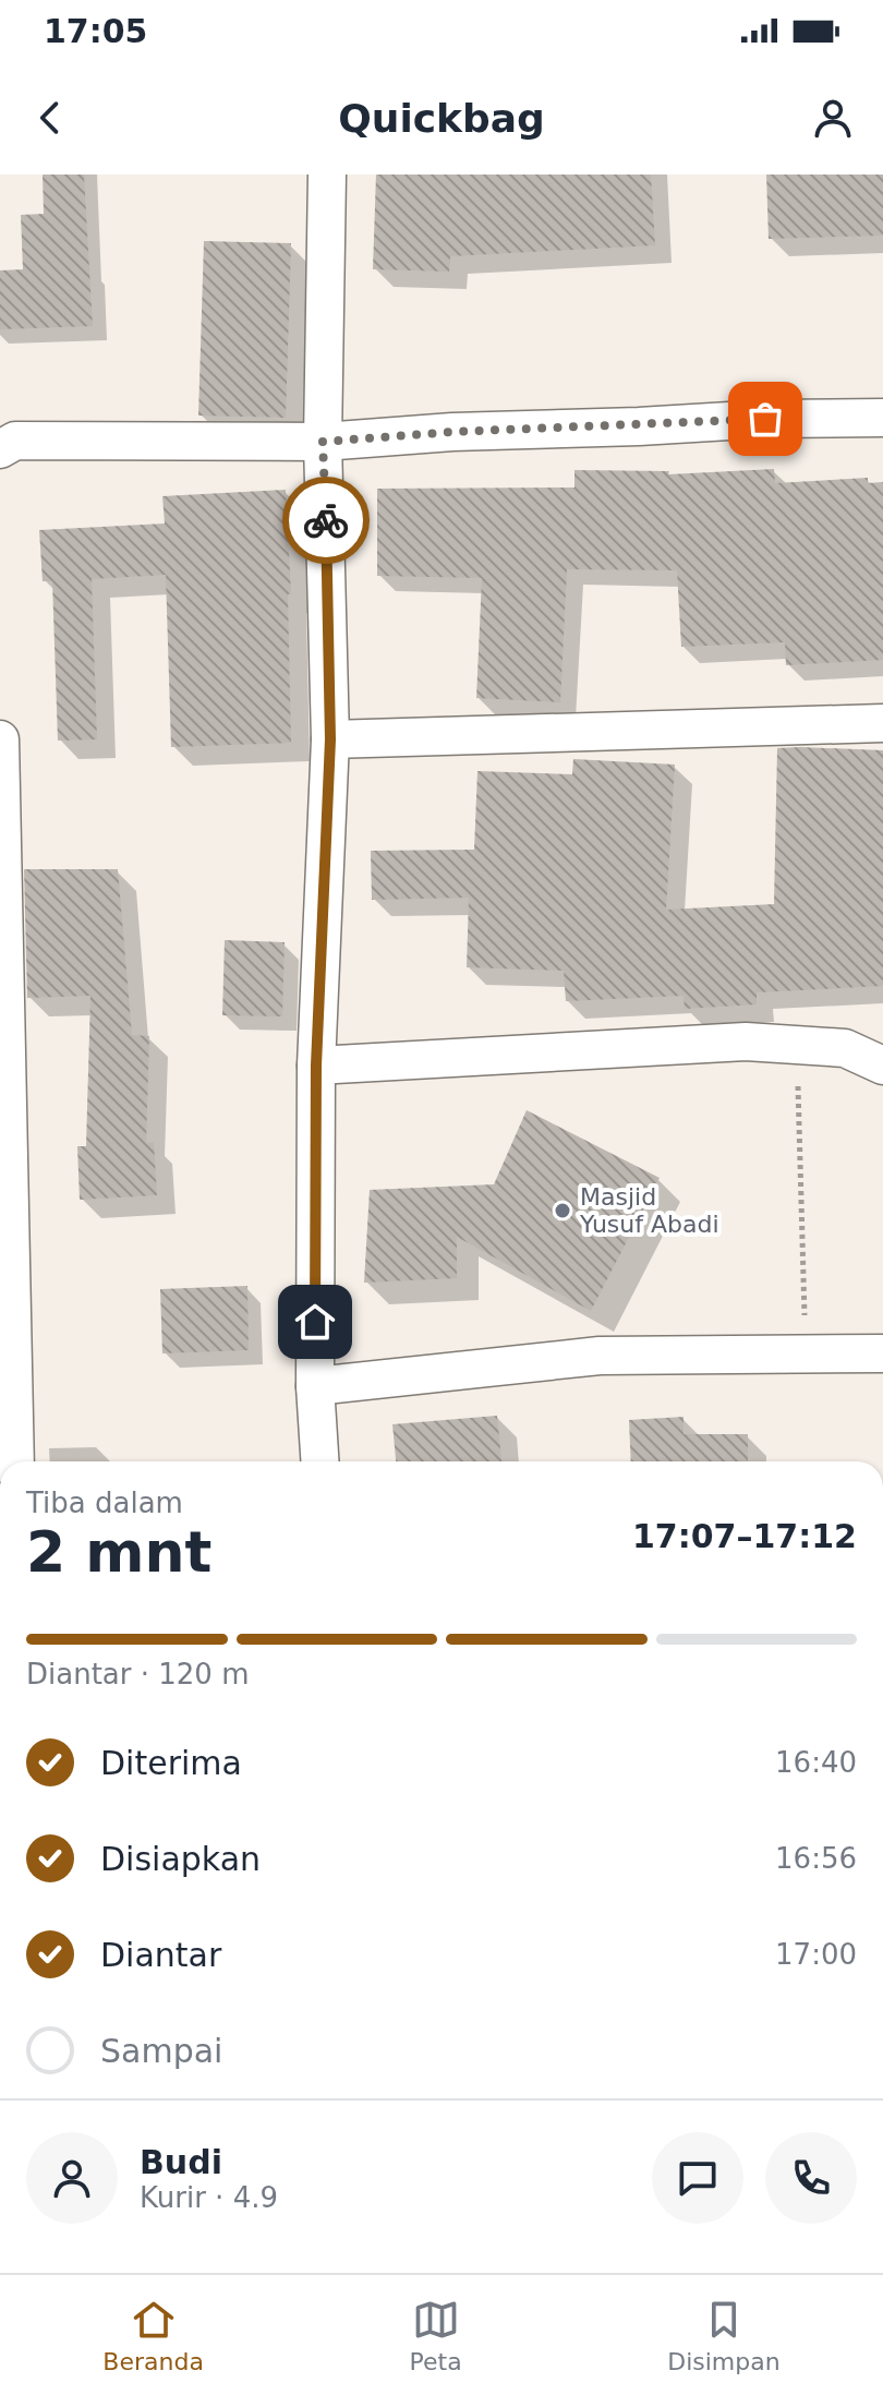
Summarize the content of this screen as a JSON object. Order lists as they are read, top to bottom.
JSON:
{
  "places": ["Masjid Yusuf Abadi"],
  "page": {
    "status": "17:05",
    "header": "Quickbag",
    "heading": ["2 mnt", "Tiba dalam", "17:07–17:12"],
    "panel": ["Budi", "Kurir · 4.9"],
    "bar": "Diantar · 120 m",
    "list": [
      ["Diterima", "16:40"],
      ["Disiapkan", "16:56"],
      ["Diantar", "17:00"],
      "Sampai"
    ],
    "tabs": ["Beranda", "Peta", "Disimpan"]
  }
}
